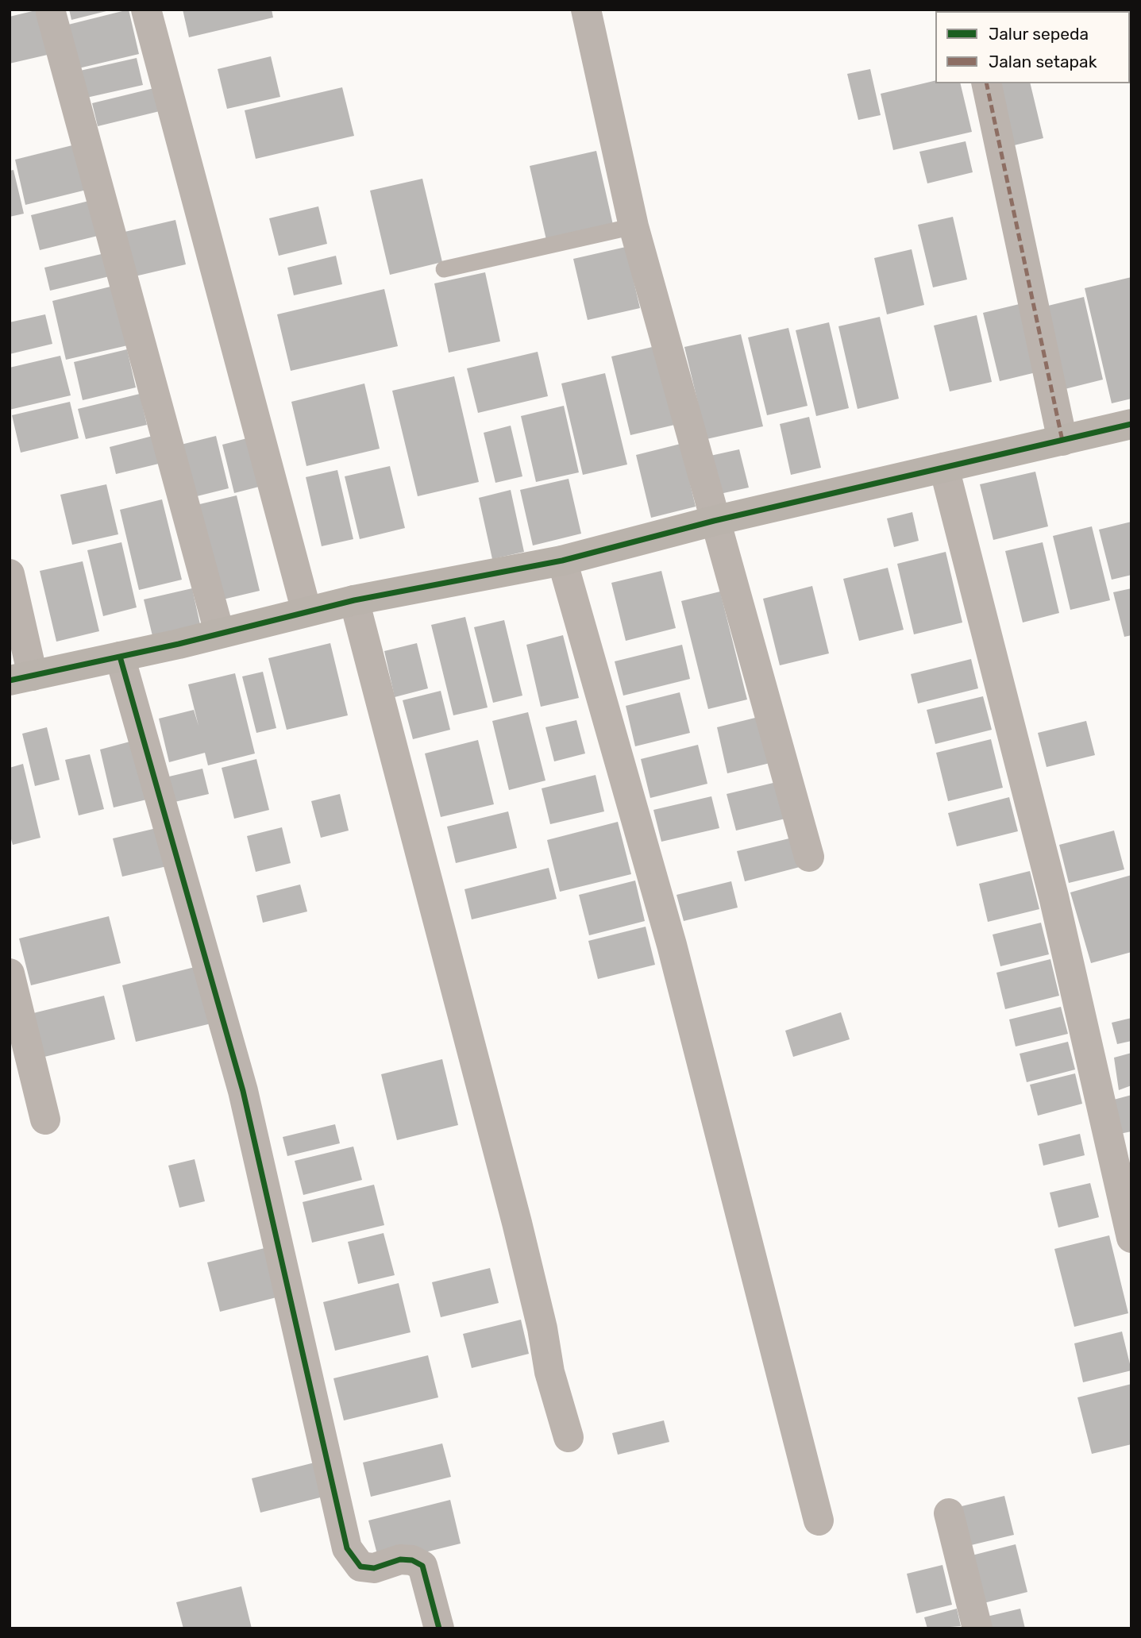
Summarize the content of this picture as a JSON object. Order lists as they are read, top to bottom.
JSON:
{
  "legend": ["Jalur sepeda", "Jalan setapak"]
}
